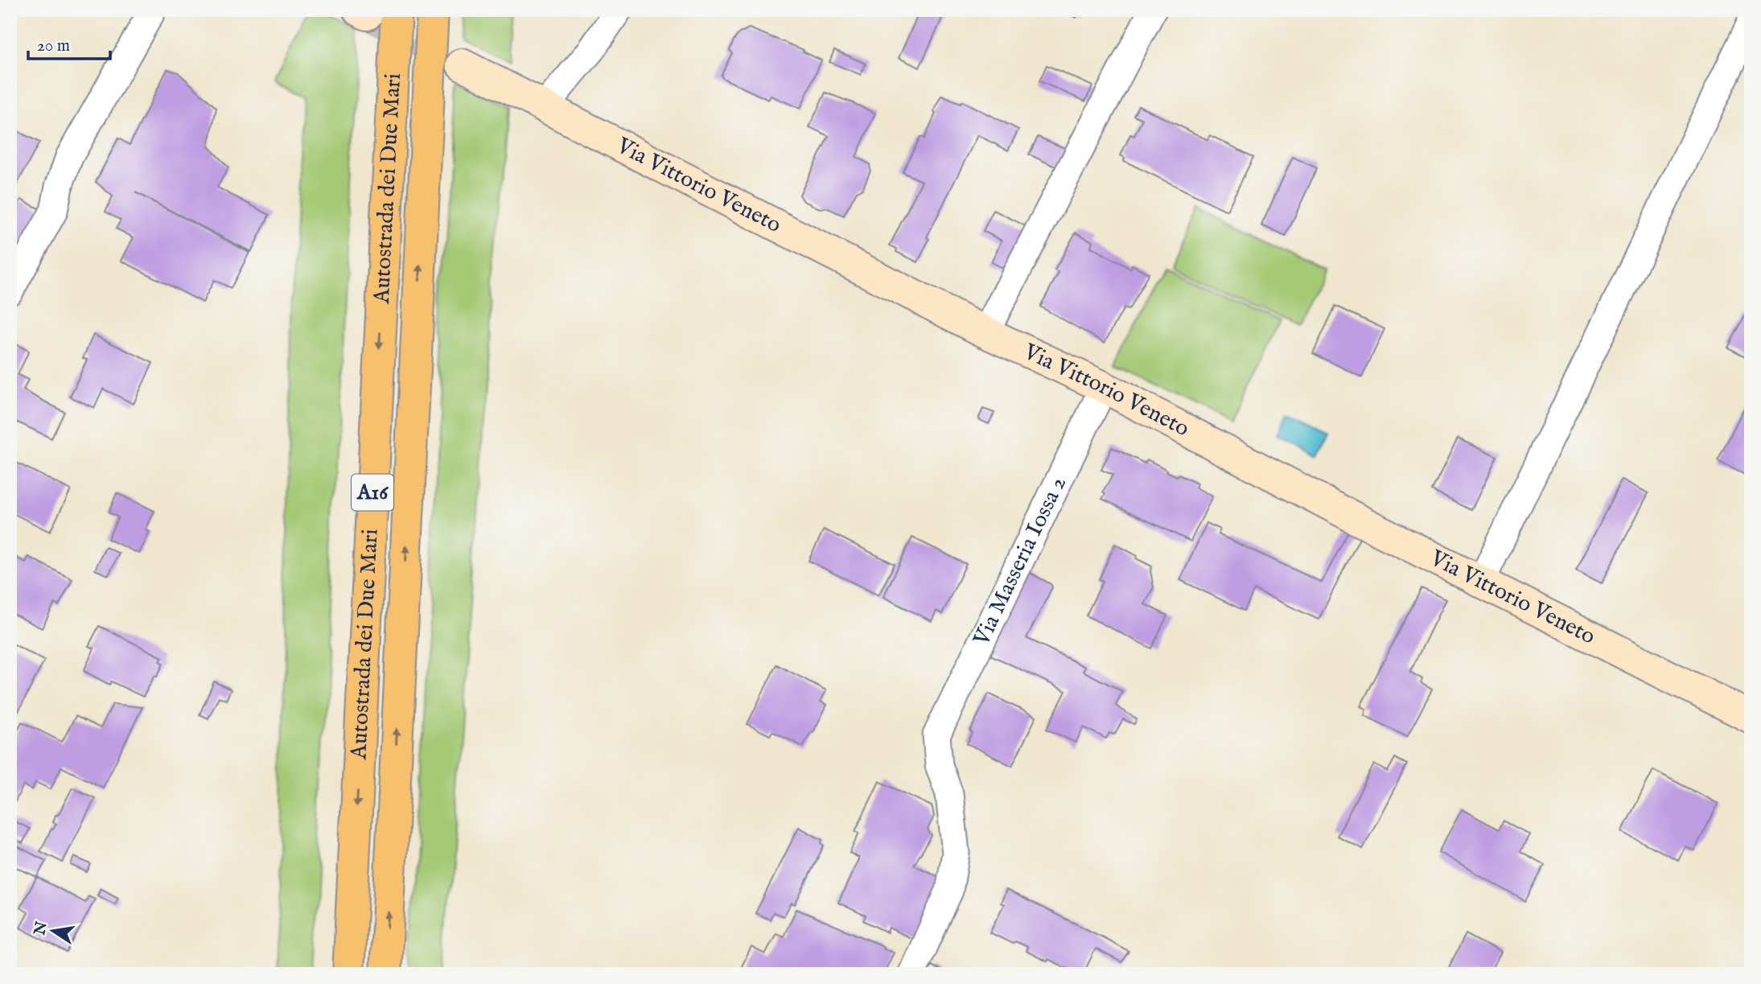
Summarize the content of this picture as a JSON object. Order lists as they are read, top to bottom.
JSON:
{
  "streets": {
    "highway": ["Autostrada dei Due Mari", "A16"],
    "street": ["Via Vittorio Veneto", "Via Masseria Iossa 2"]
  },
  "crossings": [
    ["Via Vittorio Veneto", "Via Masseria Iossa 2"]
  ],
  "scale_bar": "20 m",
  "north": "left"
}
